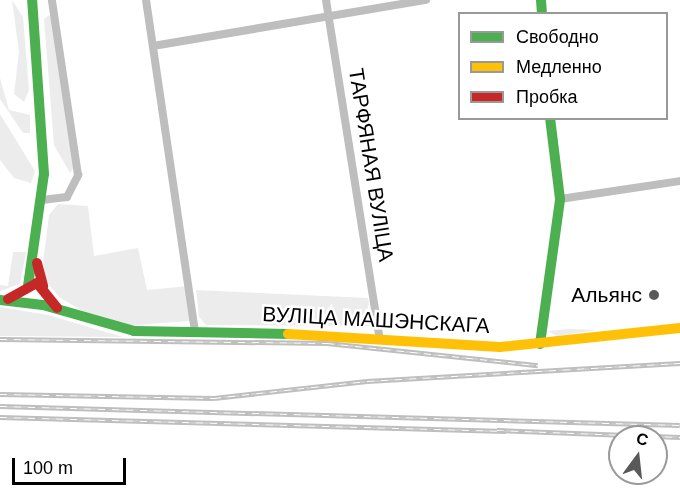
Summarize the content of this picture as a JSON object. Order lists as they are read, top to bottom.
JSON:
{
  "streets": {
    "main road": ["ВУЛІЦА МАШЭНСКАГА"],
    "street": ["ТАРФЯНАЯ ВУЛІЦА"]
  },
  "crossings": [
    ["ТАРФЯНАЯ ВУЛІЦА", "ВУЛІЦА МАШЭНСКАГА"]
  ],
  "places": ["Альянс"],
  "legend": ["Свободно", "Медленно", "Пробка"],
  "scale_bar": "100 m",
  "north": "top"
}
